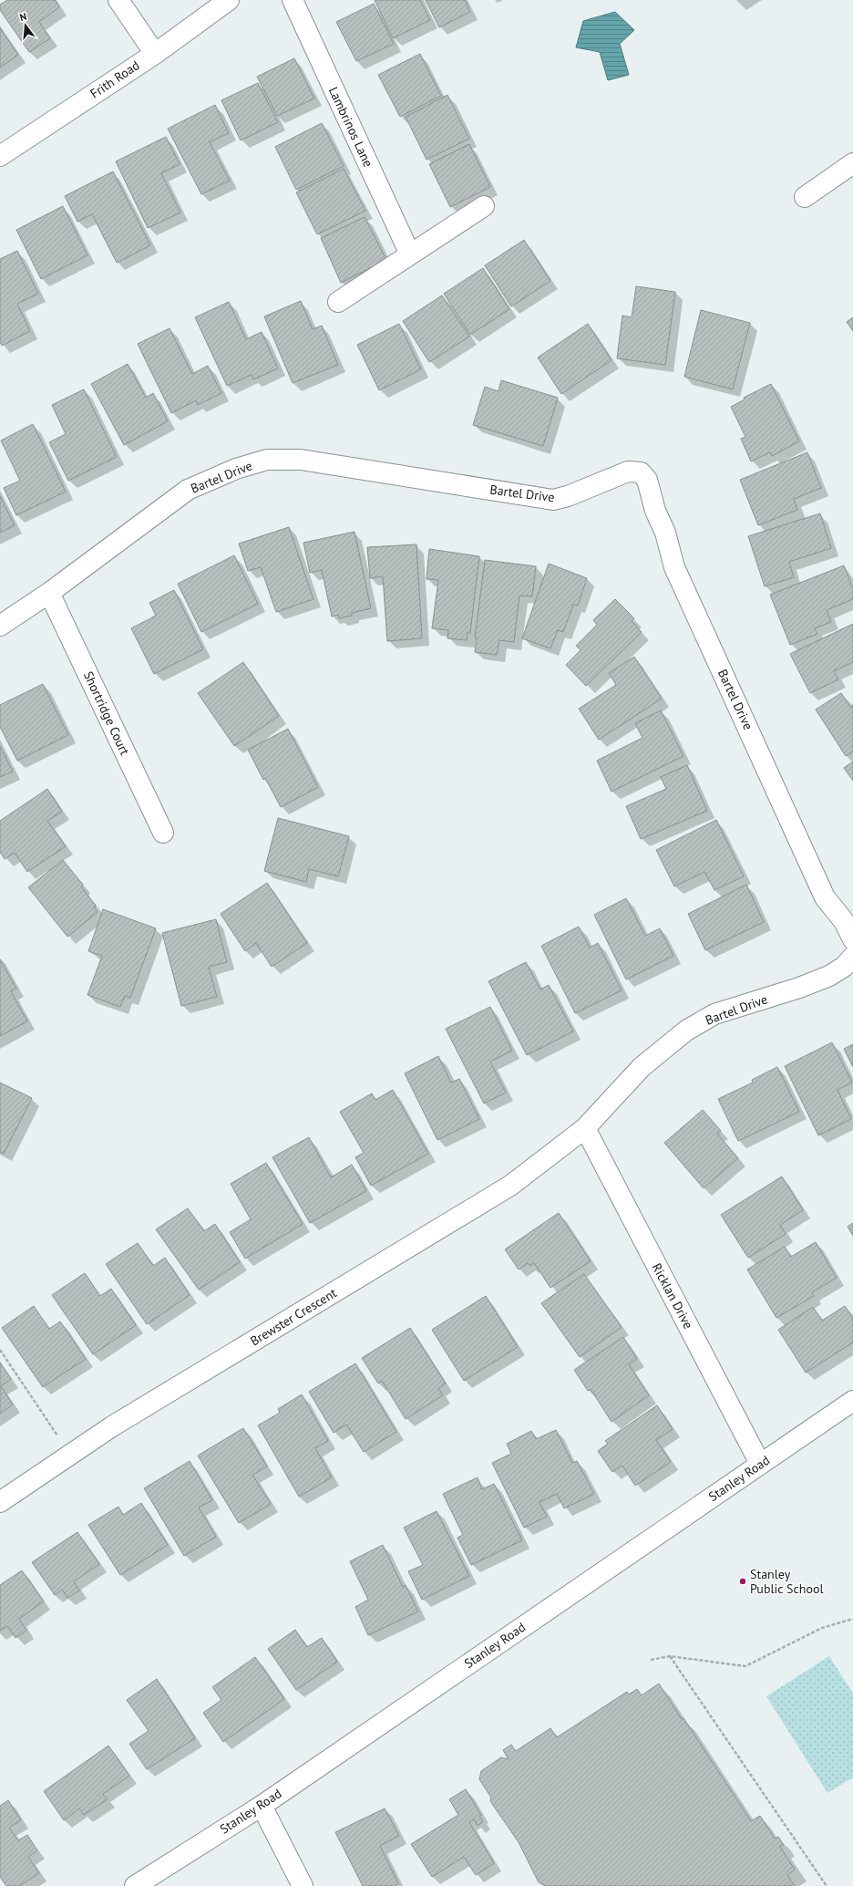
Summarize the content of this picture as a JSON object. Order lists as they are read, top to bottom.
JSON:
{
  "streets": {
    "street": [
      "Frith Road",
      "Lambrinos Lane",
      "Bartel Drive",
      "Shortridge Court",
      "Ricklan Drive",
      "Brewster Crescent",
      "Stanley Road"
    ]
  },
  "crossings": [
    ["Bartel Drive", "Shortridge Court"],
    ["Bartel Drive", "Ricklan Drive"],
    ["Bartel Drive", "Brewster Crescent"],
    ["Ricklan Drive", "Brewster Crescent"],
    ["Ricklan Drive", "Stanley Road"]
  ],
  "places": ["Stanley Public School"],
  "north": "top"
}
